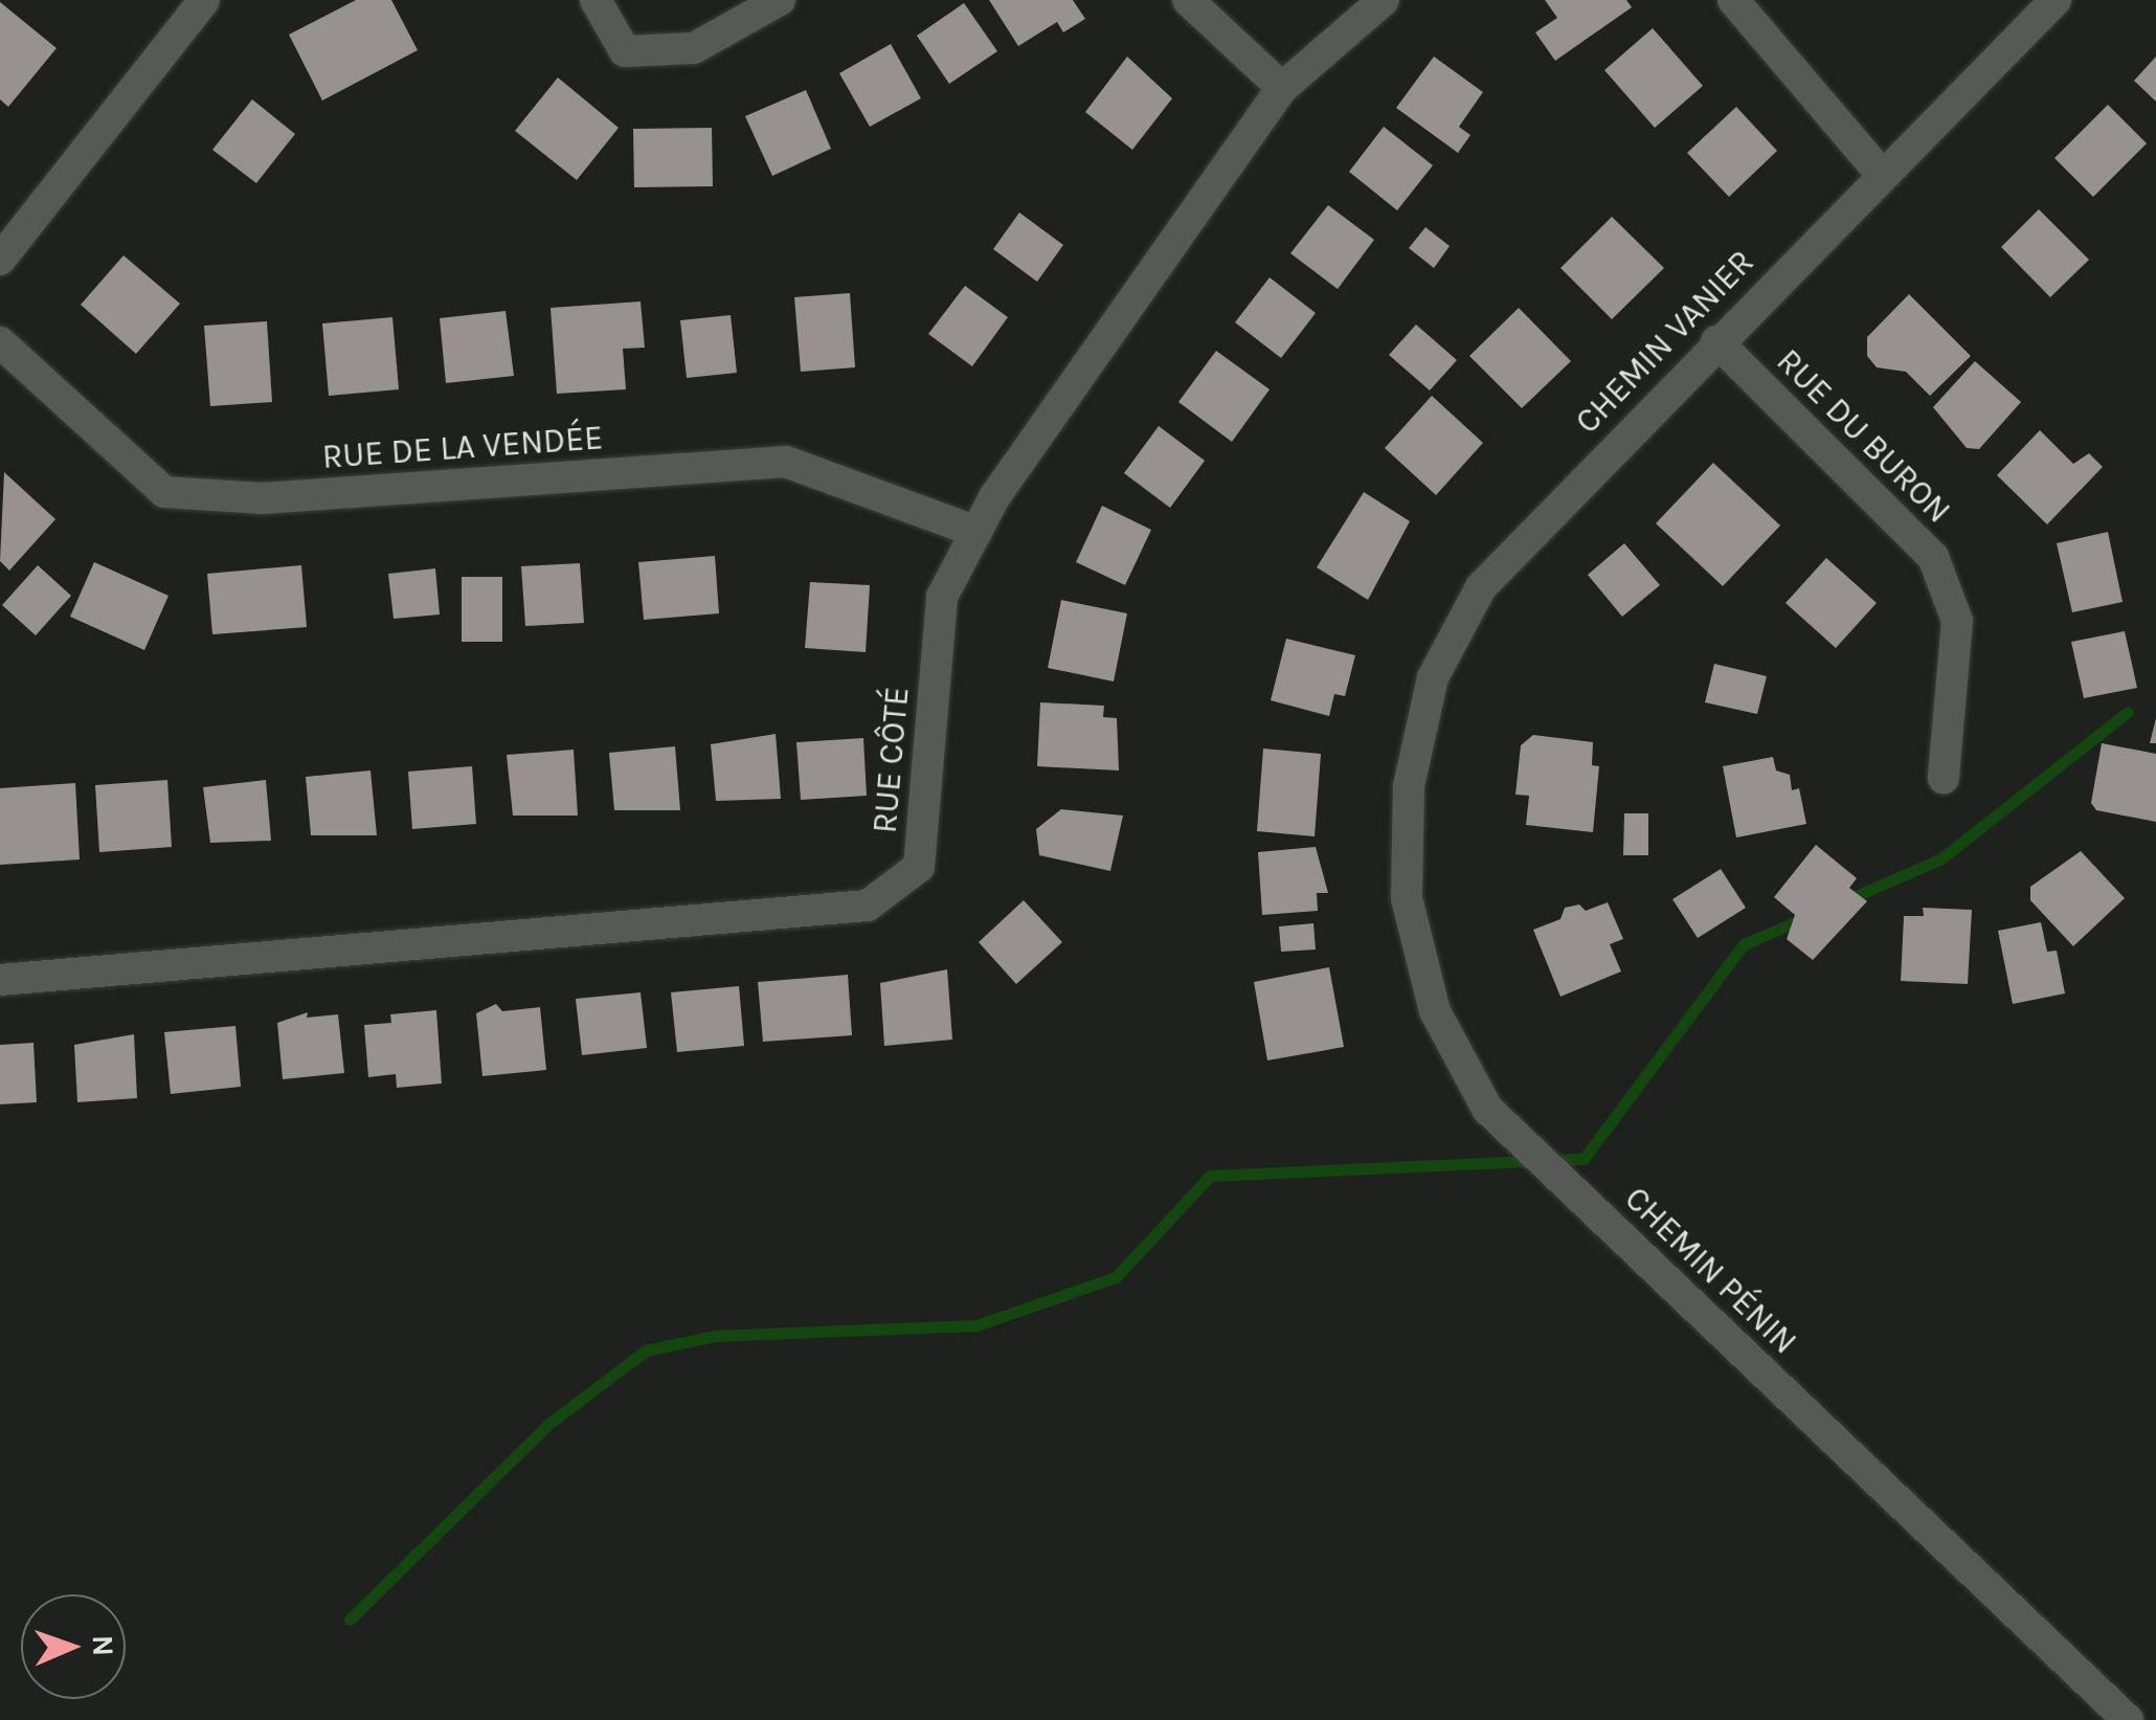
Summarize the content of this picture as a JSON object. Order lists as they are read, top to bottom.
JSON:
{
  "streets": {
    "street": [
      "CHEMIN VANIER",
      "RUE DU BURON",
      "RUE DE LA VENDÉE",
      "RUE CÔTÉ",
      "CHEMIN PÉNIN"
    ]
  },
  "crossings": [
    ["CHEMIN VANIER", "RUE DU BURON"],
    ["CHEMIN VANIER", "CHEMIN PÉNIN"],
    ["RUE DE LA VENDÉE", "RUE CÔTÉ"]
  ],
  "north": "right"
}
